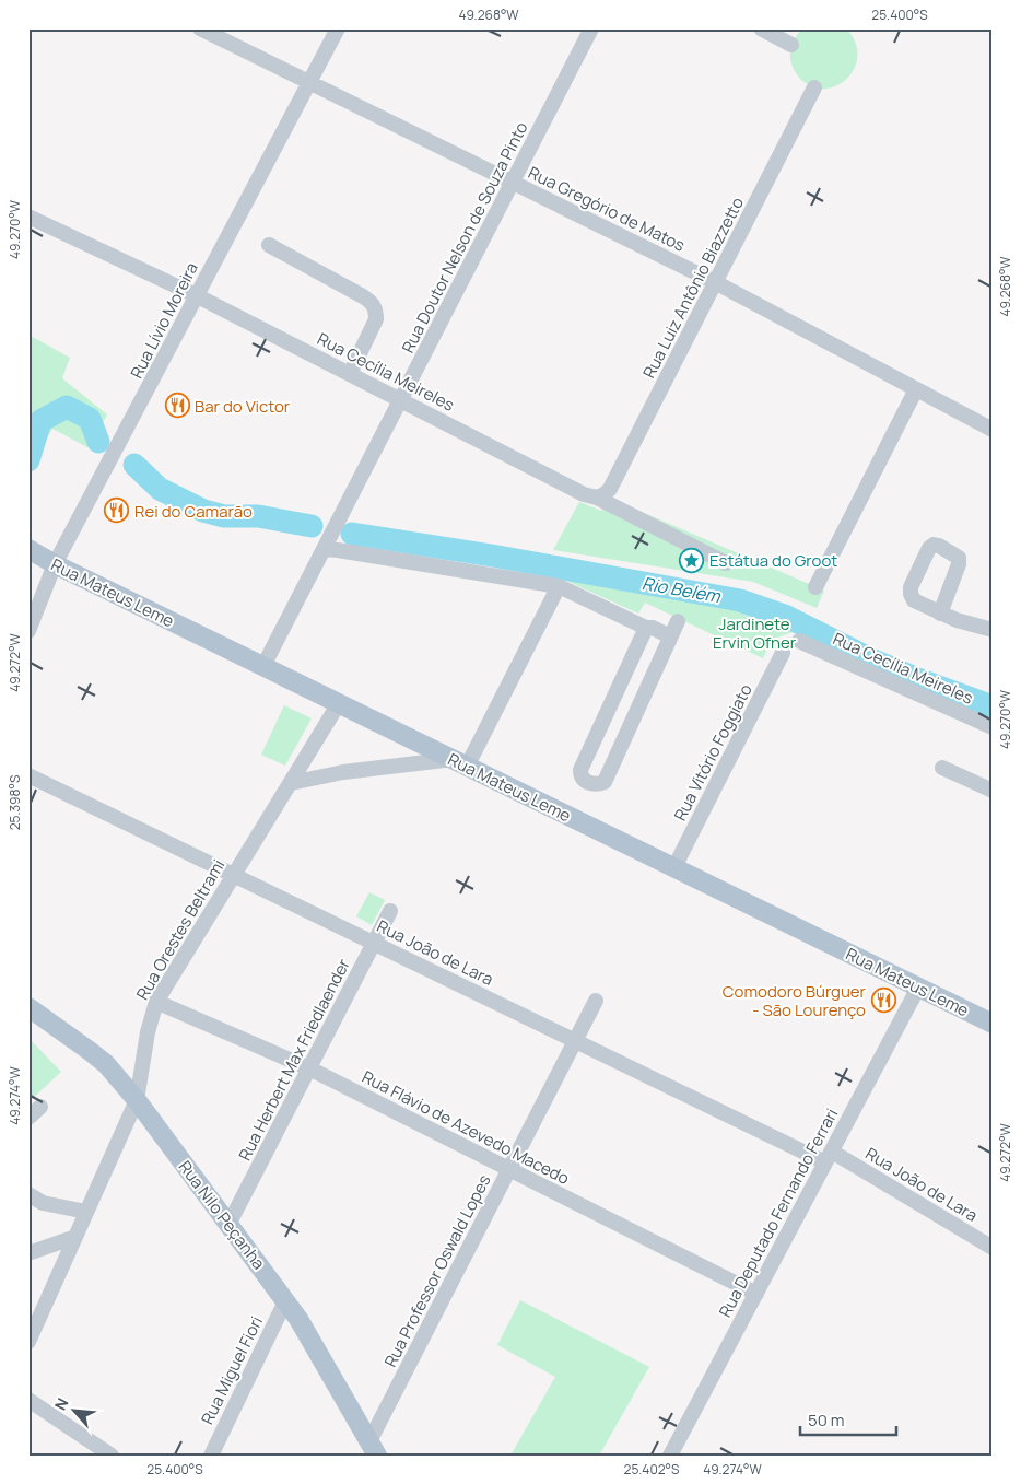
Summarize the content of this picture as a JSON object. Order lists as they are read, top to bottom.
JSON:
{
  "streets": {
    "main road": ["Rua Mateus Leme", "Rua Nilo Peçanha"],
    "street": [
      "Rua Gregório de Matos",
      "Rua Doutor Nelson de Souza Pinto",
      "Rua Luiz Antônio Biazzetto",
      "Rua Lívio Moreira",
      "Rua Cecília Meireles",
      "Rua Vitório Foggiato",
      "Rua Orestes Beltrami",
      "Rua João de Lara",
      "Rua Herbert Max Friedlaender",
      "Rua Flávio de Azevedo Macedo",
      "Rua Deputado Fernando Ferrari",
      "Rua Professor Oswald Lopes",
      "Rua Miguel Fiori"
    ]
  },
  "crossings": [
    ["Rua Gregório de Matos", "Rua Doutor Nelson de Souza Pinto"],
    ["Rua Gregório de Matos", "Rua Luiz Antônio Biazzetto"],
    ["Rua Gregório de Matos", "Rua Lívio Moreira"],
    ["Rua Doutor Nelson de Souza Pinto", "Rua Cecília Meireles"],
    ["Rua Doutor Nelson de Souza Pinto", "Rua Mateus Leme"],
    ["Rua Luiz Antônio Biazzetto", "Rua Cecília Meireles"],
    ["Rua Lívio Moreira", "Rua Cecília Meireles"],
    ["Rua Lívio Moreira", "Rua Mateus Leme"],
    ["Rua Mateus Leme", "Rua Vitório Foggiato"],
    ["Rua Mateus Leme", "Rua Orestes Beltrami"],
    ["Rua Mateus Leme", "Rua Deputado Fernando Ferrari"],
    ["Rua Orestes Beltrami", "Rua João de Lara"],
    ["Rua Orestes Beltrami", "Rua Flávio de Azevedo Macedo"],
    ["Rua Orestes Beltrami", "Rua Nilo Peçanha"],
    ["Rua João de Lara", "Rua Herbert Max Friedlaender"],
    ["Rua João de Lara", "Rua Deputado Fernando Ferrari"],
    ["Rua João de Lara", "Rua Professor Oswald Lopes"],
    ["Rua Herbert Max Friedlaender", "Rua Flávio de Azevedo Macedo"],
    ["Rua Herbert Max Friedlaender", "Rua Nilo Peçanha"],
    ["Rua Flávio de Azevedo Macedo", "Rua Deputado Fernando Ferrari"],
    ["Rua Flávio de Azevedo Macedo", "Rua Professor Oswald Lopes"],
    ["Rua Nilo Peçanha", "Rua Professor Oswald Lopes"],
    ["Rua Nilo Peçanha", "Rua Miguel Fiori"]
  ],
  "water": ["Rio Belém"],
  "parks": ["Jardinete Ervin Ofner"],
  "places": {
    "restaurant": ["Bar do Victor", "Rei do Camarão", "Comodoro Búrguer - São Lourenço"],
    "place": ["Estátua do Groot"]
  },
  "scale_bar": "50 m",
  "north": "top left",
  "coordinates": [
    "49.268°W",
    "25.400°S",
    "49.270°W",
    "49.272°W",
    "25.398°S",
    "49.274°W",
    "25.402°S"
  ]
}
